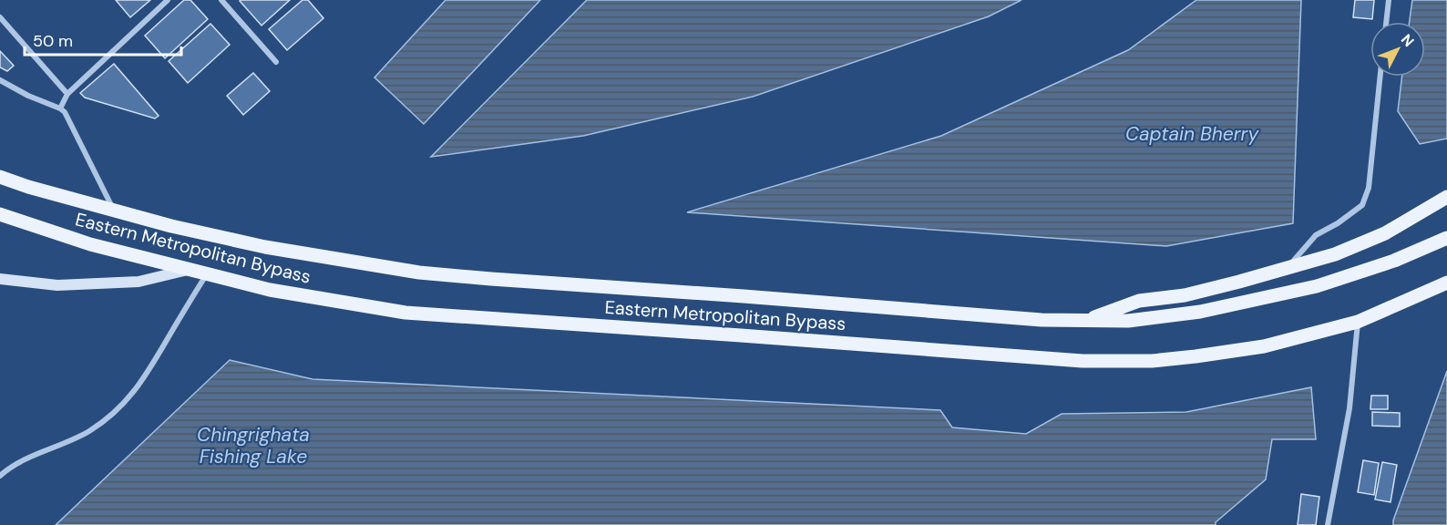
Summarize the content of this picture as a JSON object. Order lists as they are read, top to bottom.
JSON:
{
  "streets": {
    "main road": ["Eastern Metropolitan Bypass"]
  },
  "water": ["Captain Bherry", "Chingrighata Fishing Lake"],
  "scale_bar": "50 m",
  "north": "top right"
}
